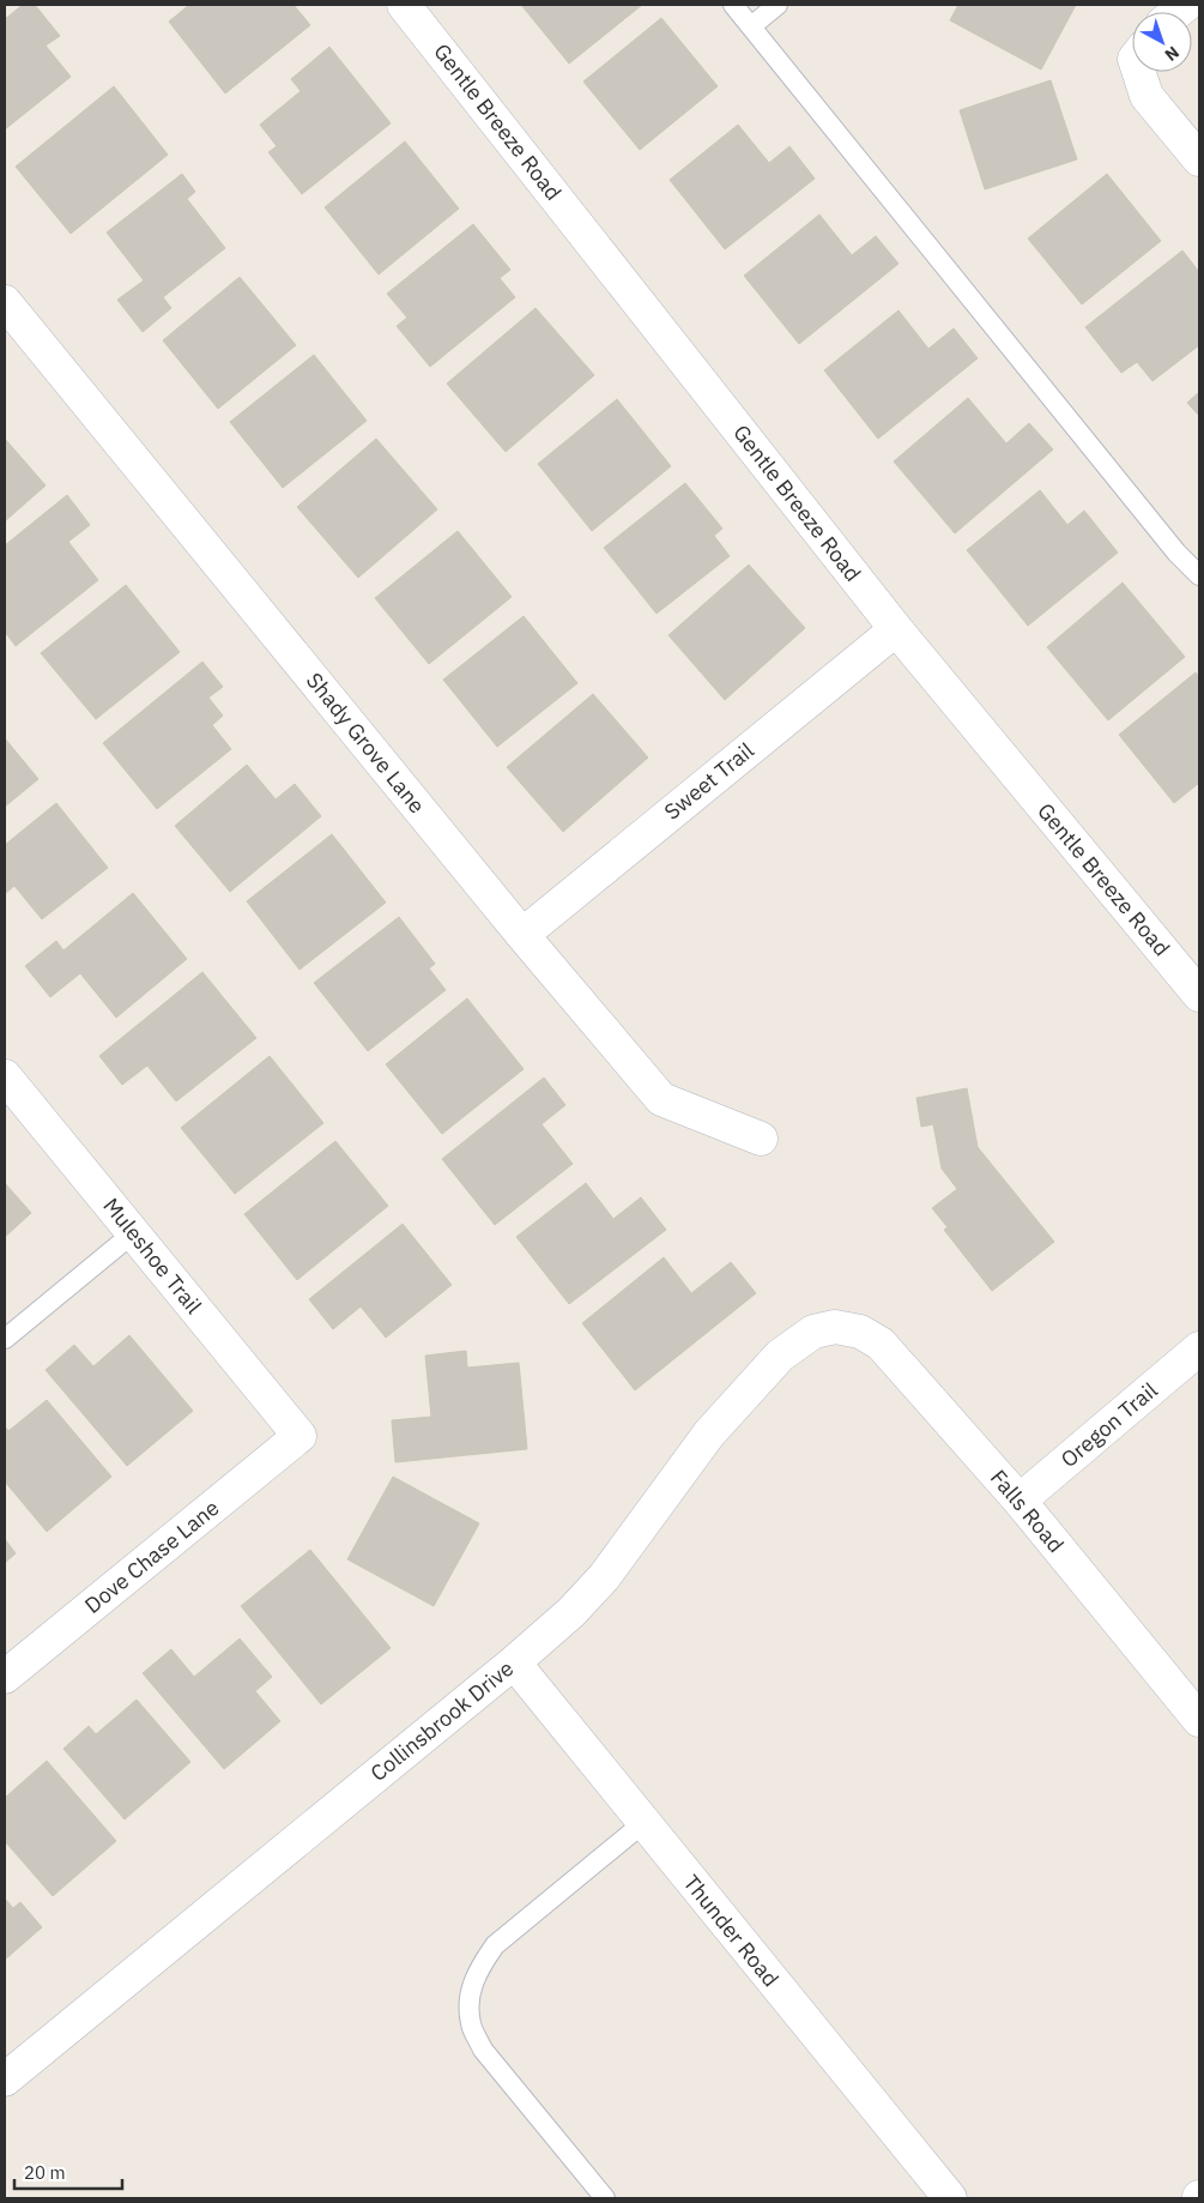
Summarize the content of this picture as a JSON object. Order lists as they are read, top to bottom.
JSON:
{
  "streets": {
    "street": [
      "Gentle Breeze Road",
      "Shady Grove Lane",
      "Sweet Trail",
      "Muleshoe Trail",
      "Oregon Trail",
      "Falls Road",
      "Dove Chase Lane",
      "Collinsbrook Drive",
      "Thunder Road"
    ]
  },
  "crossings": [
    ["Gentle Breeze Road", "Sweet Trail"],
    ["Shady Grove Lane", "Sweet Trail"],
    ["Muleshoe Trail", "Dove Chase Lane"],
    ["Oregon Trail", "Falls Road"],
    ["Falls Road", "Collinsbrook Drive"],
    ["Collinsbrook Drive", "Thunder Road"]
  ],
  "scale_bar": "20 m",
  "north": "bottom right"
}
